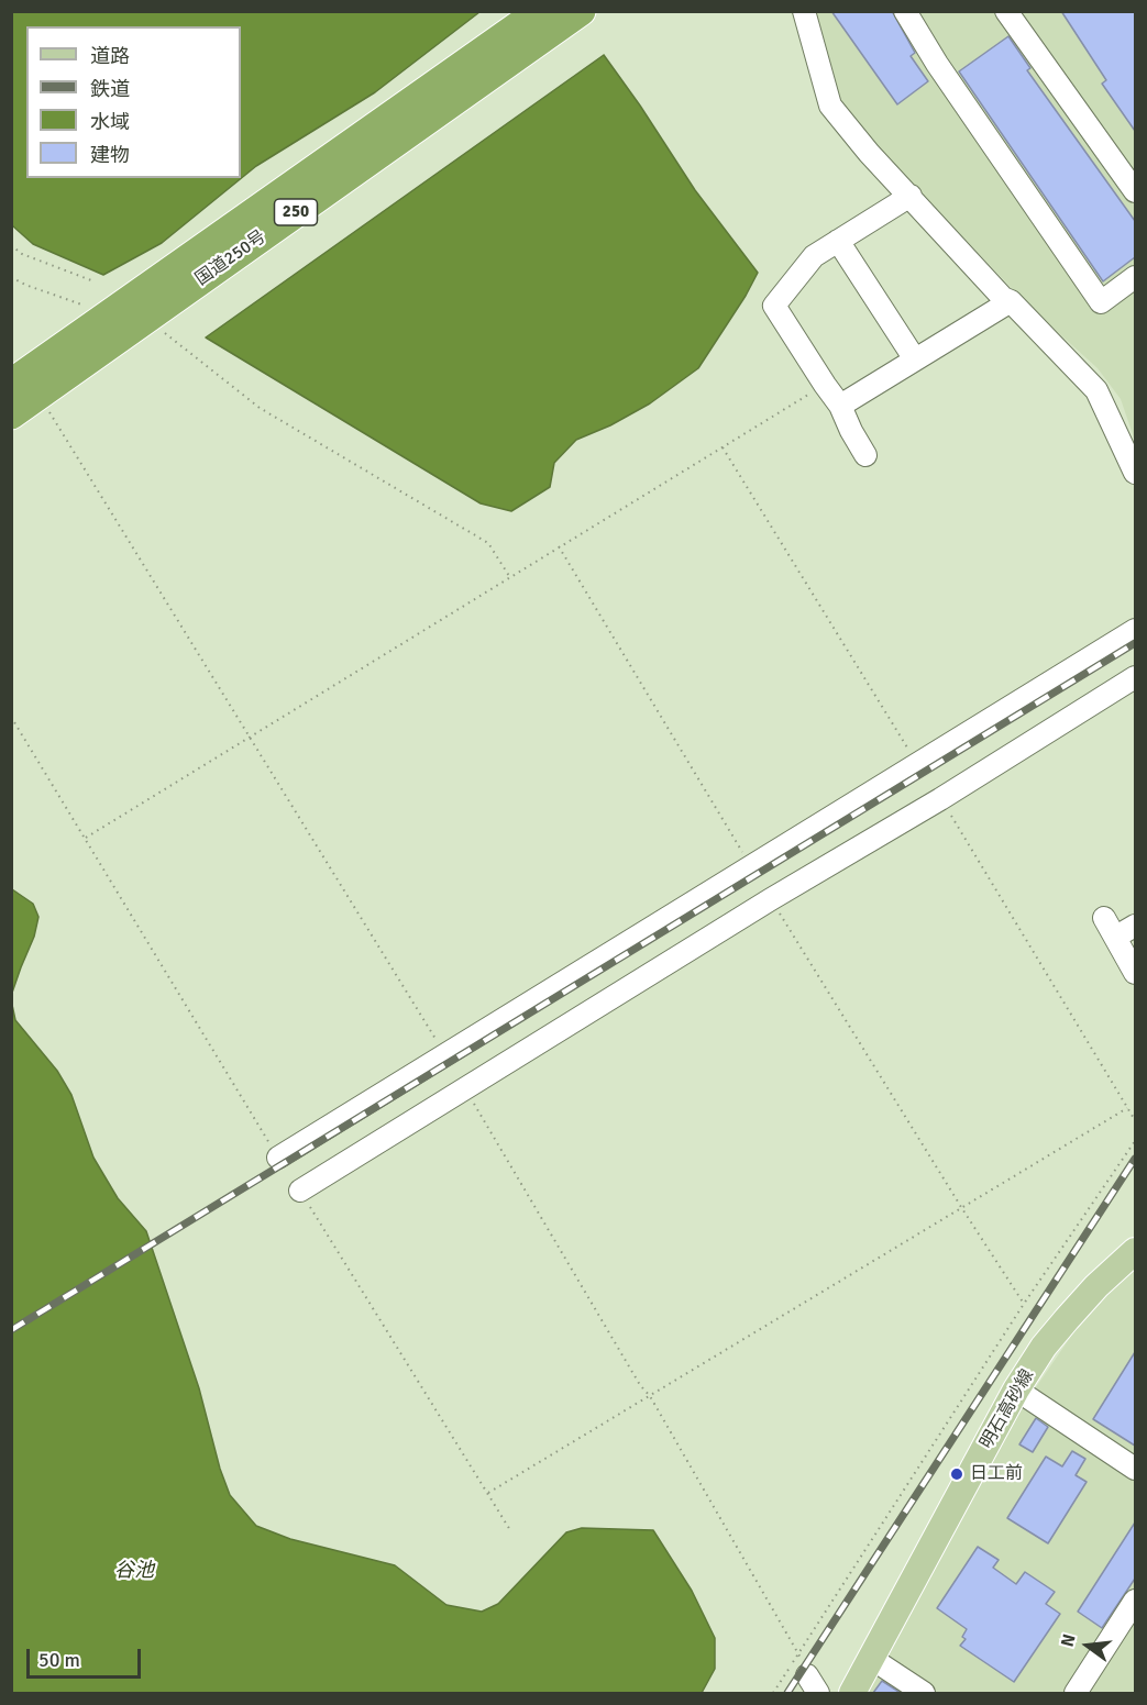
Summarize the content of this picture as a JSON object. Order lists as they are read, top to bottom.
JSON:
{
  "streets": {
    "highway": ["250", "国道250号"],
    "main road": ["明石高砂線"]
  },
  "water": ["谷池"],
  "places": ["日工前"],
  "legend": [
    "道路",
    "鉄道",
    "水域",
    "建物"
  ],
  "scale_bar": "50 m",
  "north": "left"
}
